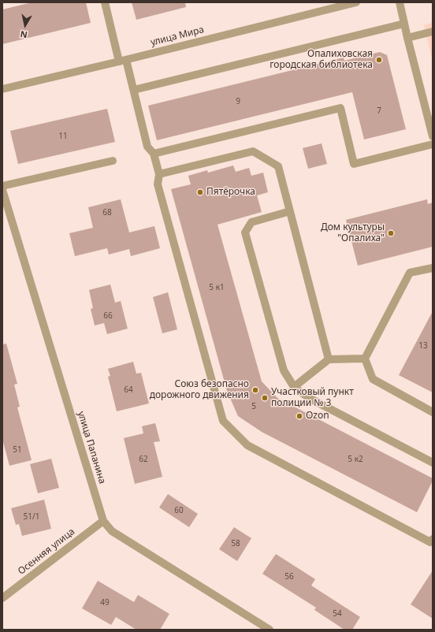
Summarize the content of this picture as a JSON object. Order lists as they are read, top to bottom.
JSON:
{
  "streets": {
    "street": ["улица Мира", "улица Папанина", "Осенняя улица"]
  },
  "crossings": [
    ["улица Папанина", "Осенняя улица"]
  ],
  "places": [
    "Опалиховская городская библиотека",
    "Пятёрочка",
    "Дом культуры \"Опалиха\"",
    "Союз безопасно дорожного движения",
    "Участковый пункт полиции № 3",
    "Ozon"
  ],
  "house_numbers": [
    "9",
    "7",
    "11",
    "68",
    "5 к1",
    "66",
    "13",
    "64",
    "5",
    "51",
    "62",
    "5 к2",
    "60",
    "51/1",
    "58",
    "56",
    "49",
    "54"
  ],
  "north": "bottom"
}
